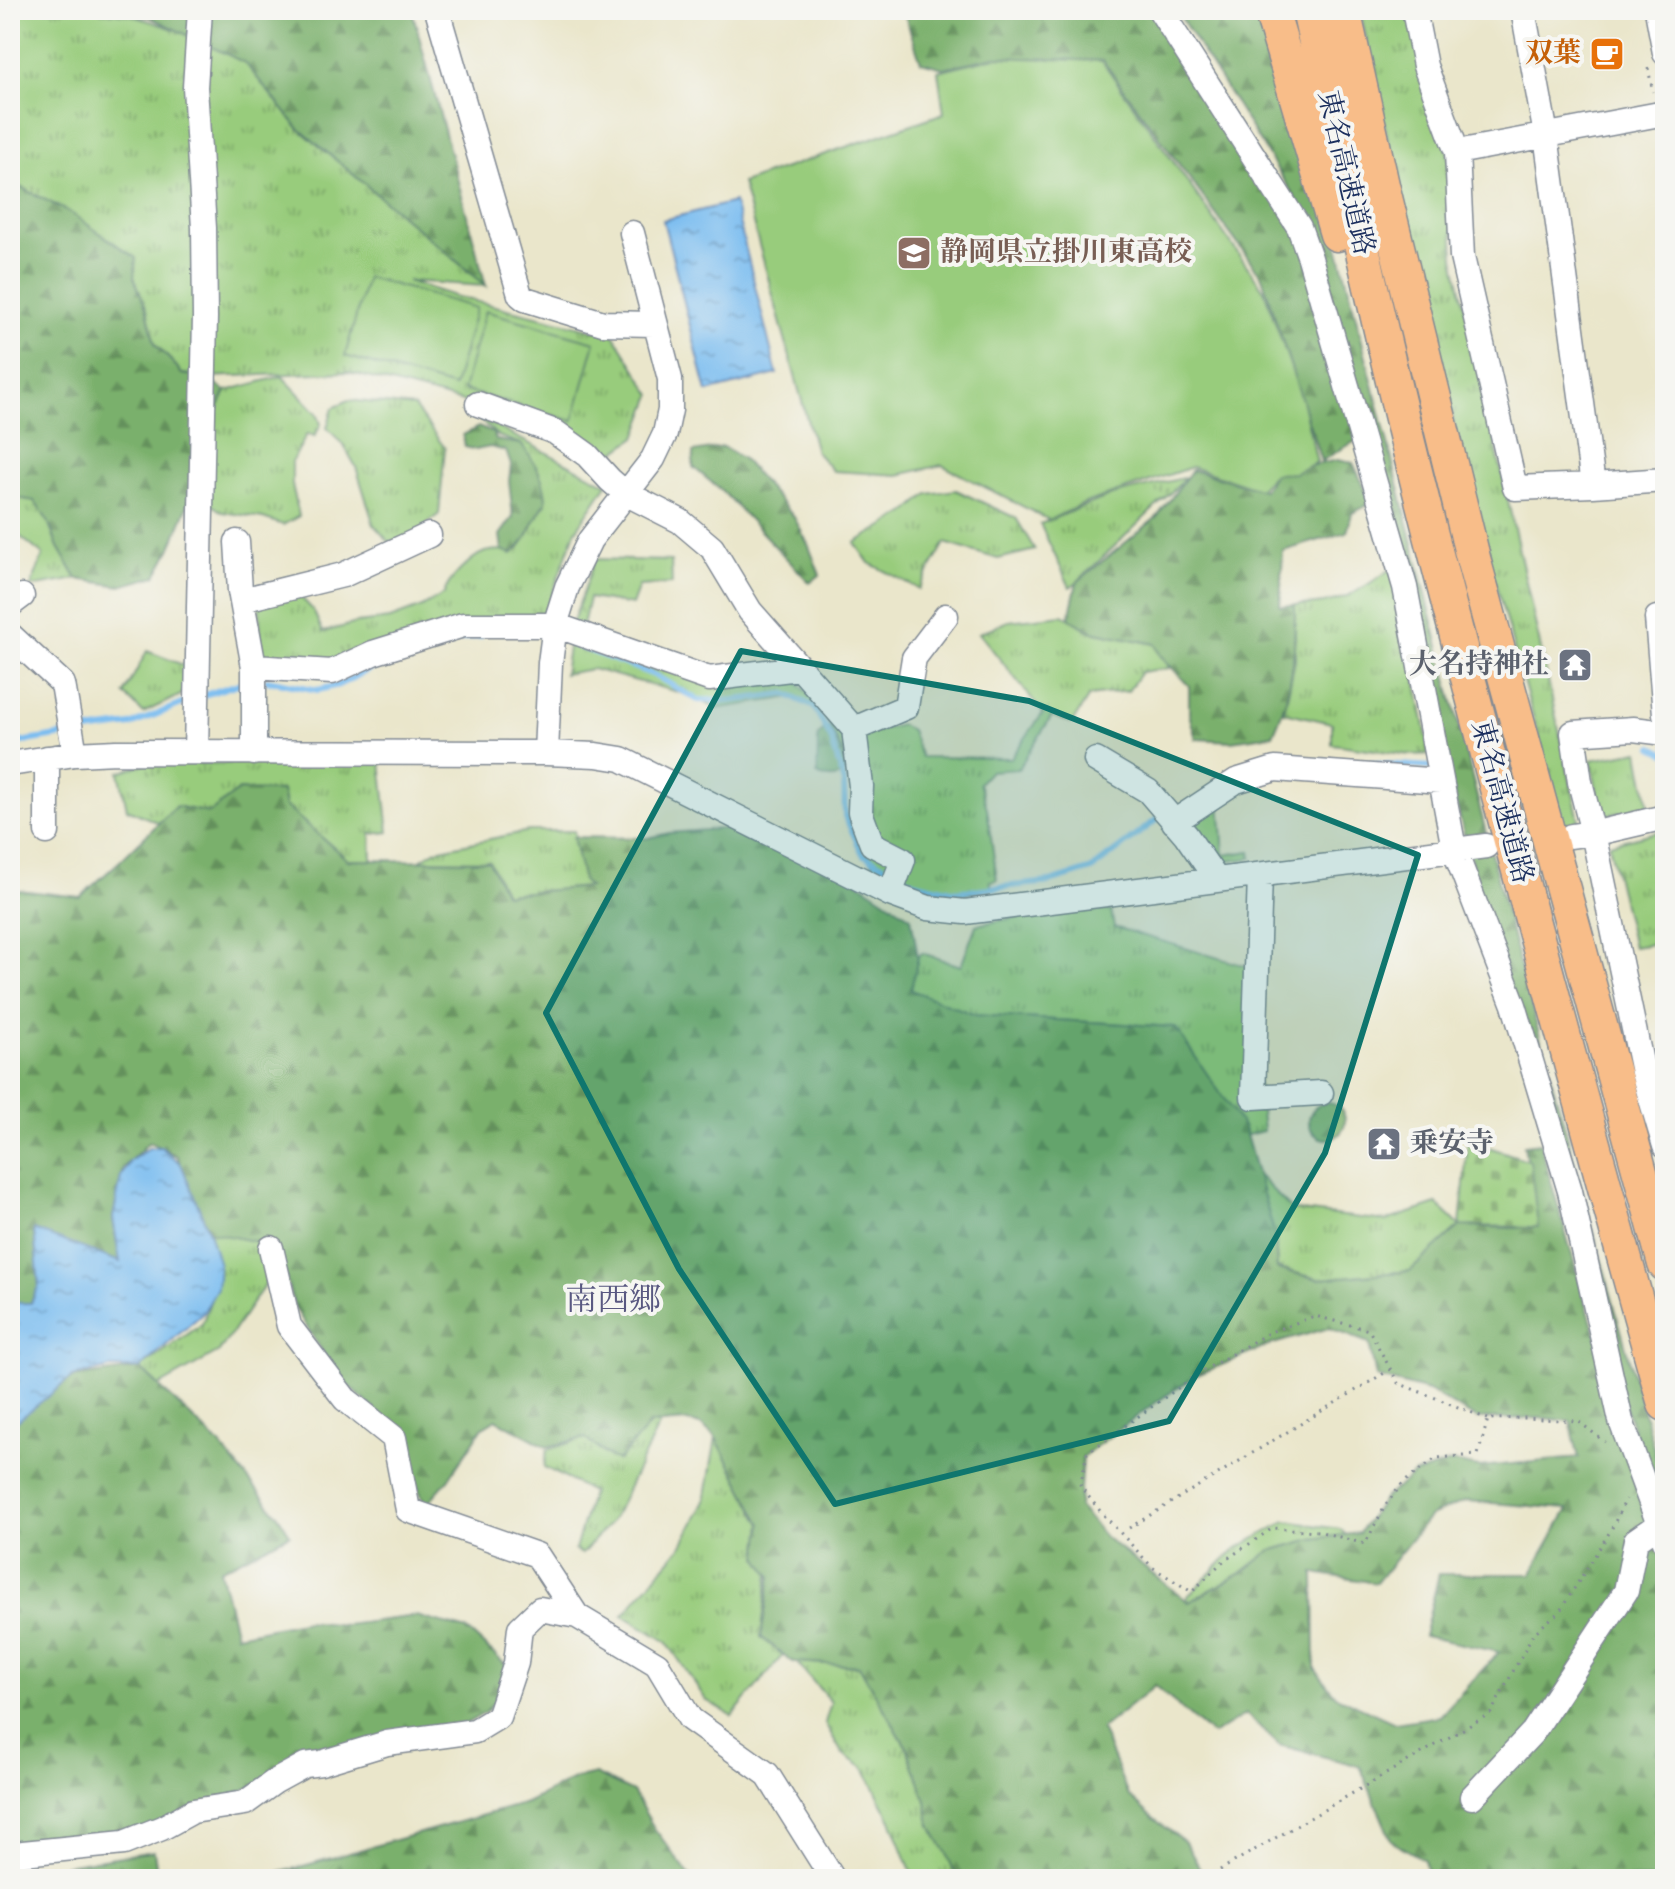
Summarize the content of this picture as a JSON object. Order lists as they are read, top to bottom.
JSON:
{
  "streets": {
    "highway": ["東名高速道路"]
  },
  "districts": ["南西郷"],
  "places": {
    "cafe": ["双葉"],
    "school or university": ["静岡県立掛川東高校"],
    "temple": ["大名持神社", "乗安寺"]
  }
}
